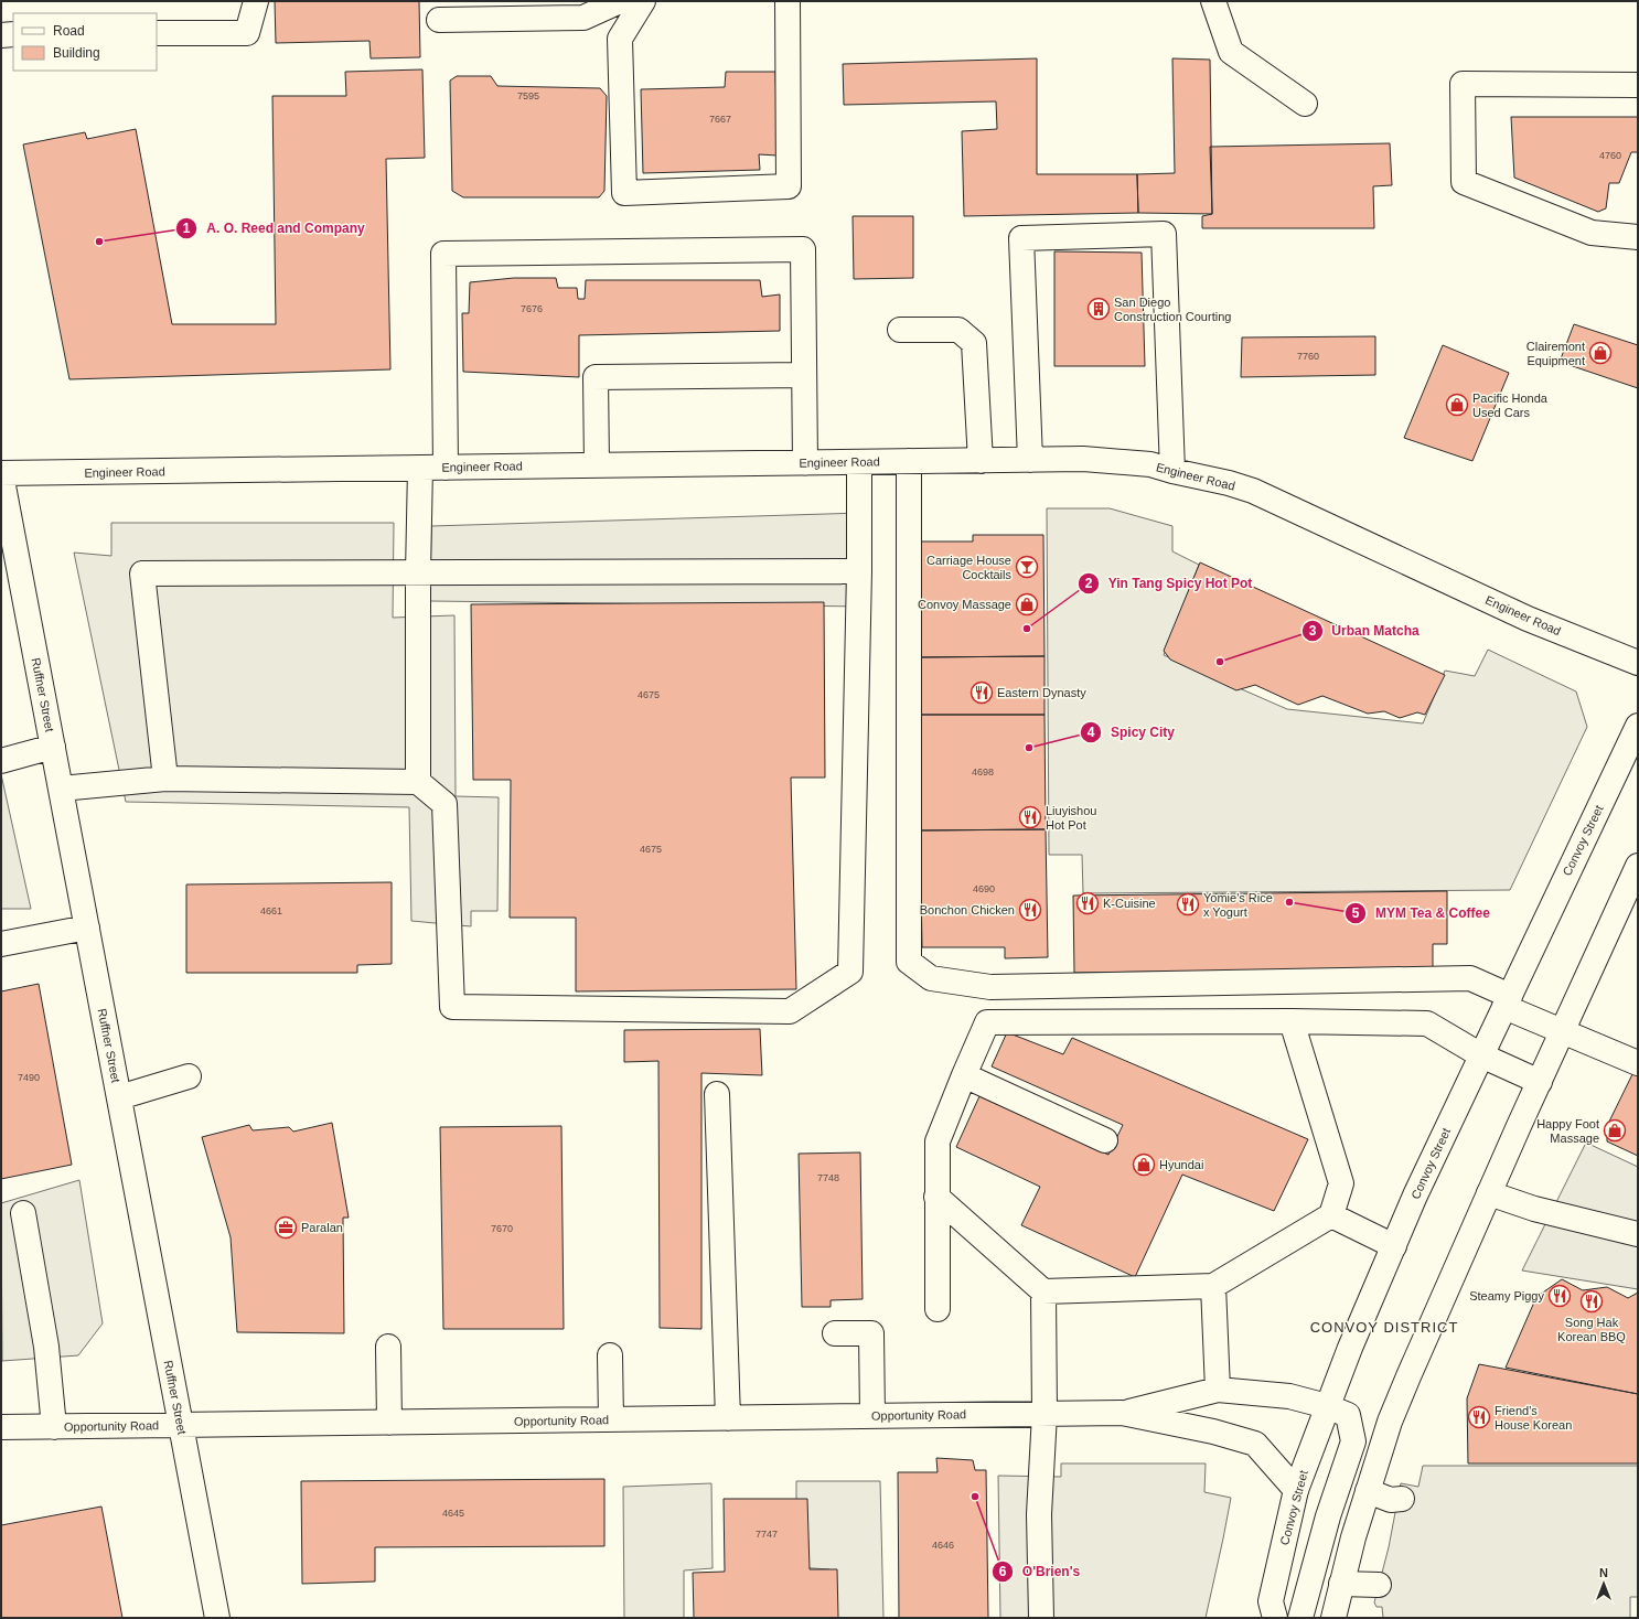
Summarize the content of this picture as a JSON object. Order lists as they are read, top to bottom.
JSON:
{
  "streets": {
    "street": [
      "Engineer Road",
      "Ruffner Street",
      "Convoy Street",
      "Opportunity Road"
    ]
  },
  "crossings": [
    ["Engineer Road", "Ruffner Street"],
    ["Ruffner Street", "Opportunity Road"]
  ],
  "districts": ["CONVOY DISTRICT"],
  "places": {
    "other": [
      "A. O. Reed and Company",
      "Yin Tang Spicy Hot Pot",
      "Urban Matcha",
      "Spicy City",
      "MYM Tea & Coffee",
      "O'Brien's"
    ],
    "building": ["San Diego Construction Courting"],
    "shop": [
      "Clairemont Equipment",
      "Pacific Honda Used Cars",
      "Convoy Massage",
      "Happy Foot Massage",
      "Hyundai"
    ],
    "bar": ["Carriage House Cocktails"],
    "restaurant": [
      "Eastern Dynasty",
      "Liuyishou Hot Pot",
      "K-Cuisine",
      "Yomie's Rice x Yogurt",
      "Bonchon Chicken",
      "Steamy Piggy",
      "Song Hak Korean BBQ",
      "Friend's House Korean"
    ],
    "office": ["Paralan"]
  },
  "house_numbers": [
    "7595",
    "7667",
    "4760",
    "7676",
    "7760",
    "4675",
    "4698",
    "4675",
    "4690",
    "4661",
    "7490",
    "7748",
    "7670",
    "4645",
    "7747",
    "4646"
  ],
  "legend": ["Road", "Building"],
  "north": "top"
}
